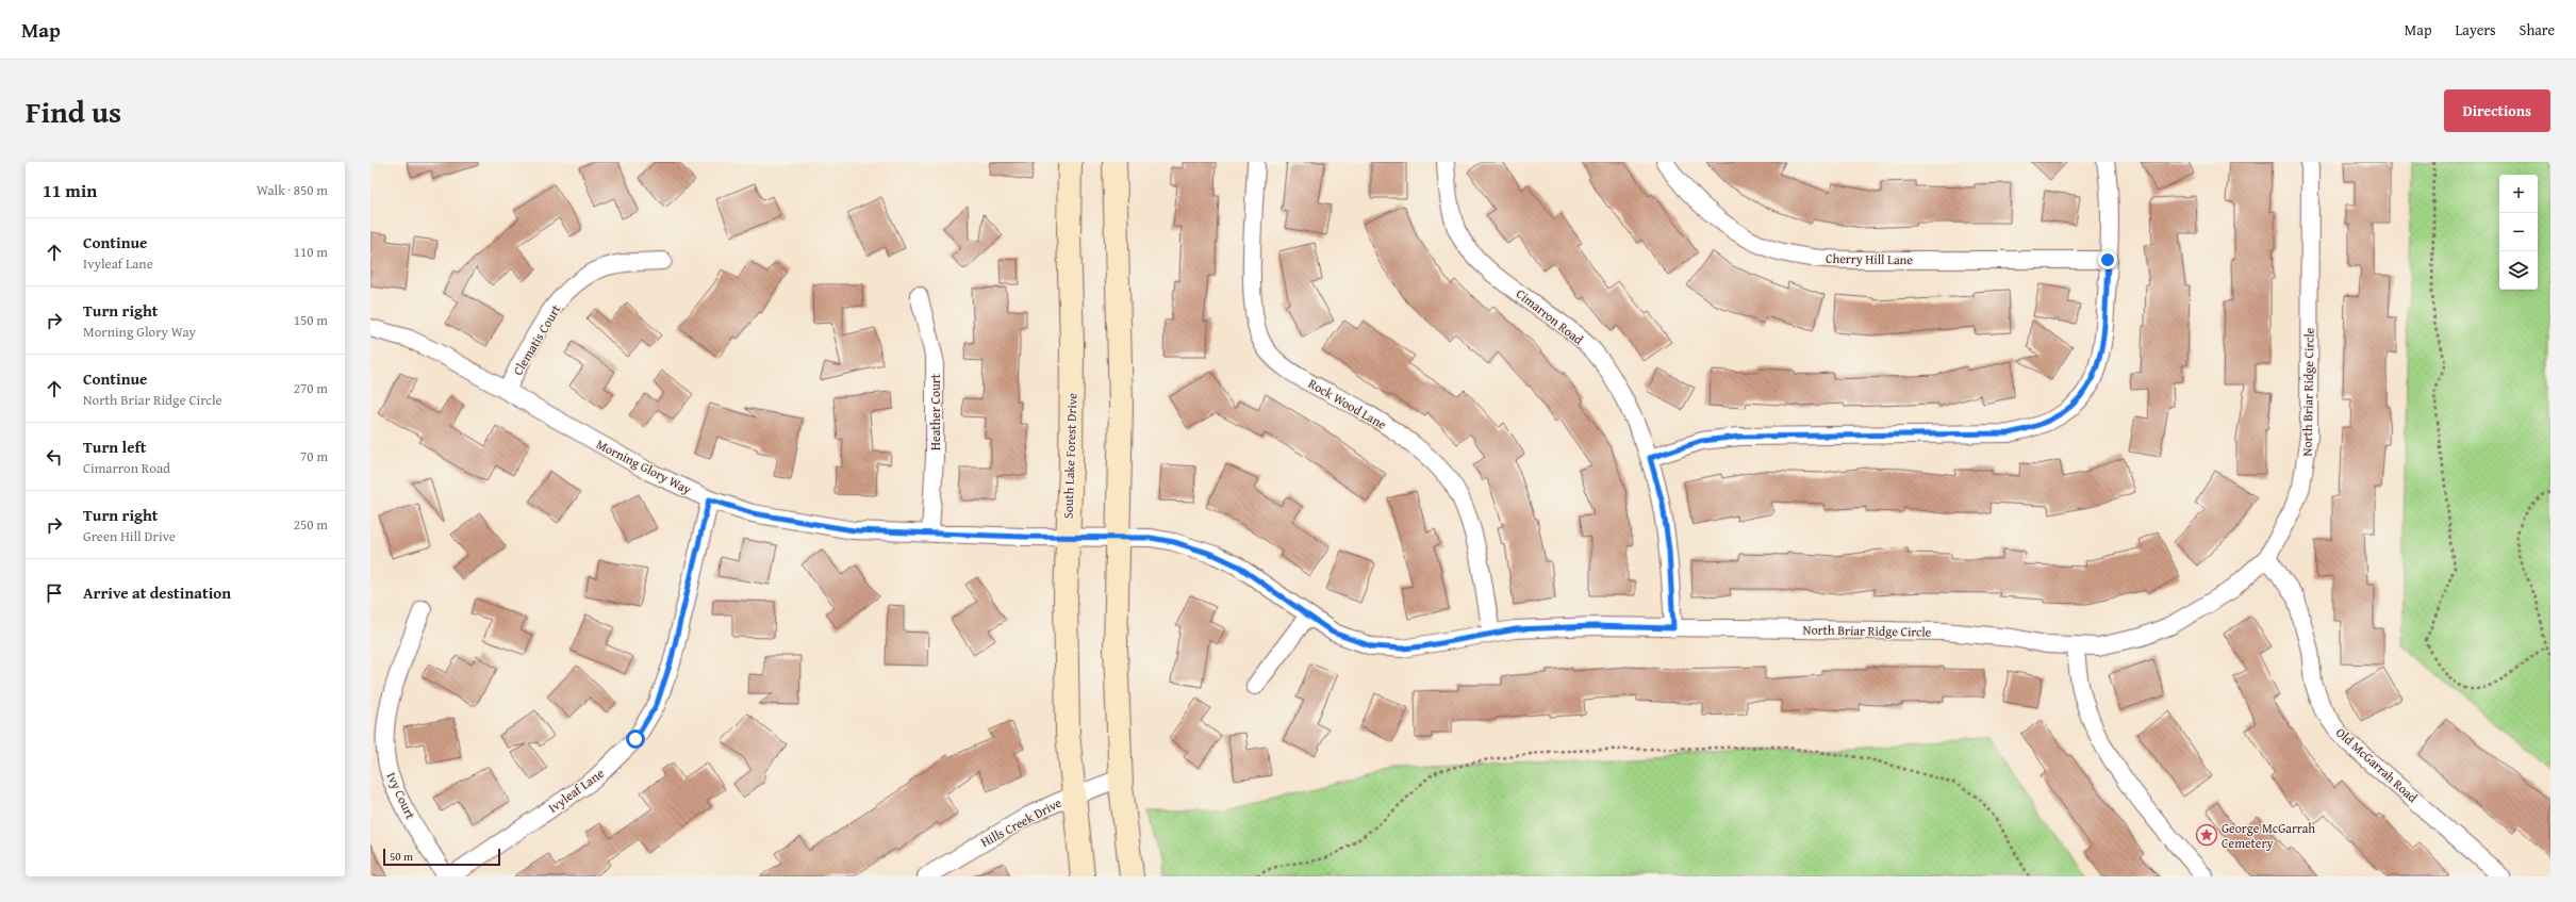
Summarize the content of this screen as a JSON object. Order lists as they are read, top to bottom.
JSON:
{
  "streets": {
    "main road": ["South Lake Forest Drive"],
    "street": [
      "Cherry Hill Lane",
      "Cimarron Road",
      "Clematis Court",
      "North Briar Ridge Circle",
      "Rock Wood Lane",
      "Heather Court",
      "Morning Glory Way",
      "Old McGarrah Road",
      "Ivyleaf Lane",
      "Ivy Court",
      "Hills Creek Drive"
    ]
  },
  "crossings": [
    ["Cimarron Road", "North Briar Ridge Circle"],
    ["Clematis Court", "Morning Glory Way"],
    ["North Briar Ridge Circle", "Rock Wood Lane"],
    ["North Briar Ridge Circle", "South Lake Forest Drive"],
    ["North Briar Ridge Circle", "Morning Glory Way"],
    ["North Briar Ridge Circle", "Old McGarrah Road"],
    ["Heather Court", "Morning Glory Way"],
    ["South Lake Forest Drive", "Morning Glory Way"],
    ["South Lake Forest Drive", "Hills Creek Drive"],
    ["Morning Glory Way", "Ivyleaf Lane"]
  ],
  "places": {
    "place": ["George McGarrah Cemetery"]
  },
  "scale_bar": "50 m",
  "page": {
    "header": "Map",
    "nav": ["Map", "Layers", "Share"],
    "title": "Find us",
    "buttons": "Directions",
    "heading": ["11 min", "Walk · 850 m"],
    "map_buttons": ["+", "−"],
    "list": [
      ["Continue", "Ivyleaf Lane", "110 m"],
      ["Turn right", "Morning Glory Way", "150 m"],
      ["Continue", "North Briar Ridge Circle", "270 m"],
      ["Turn left", "Cimarron Road", "70 m"],
      ["Turn right", "Green Hill Drive", "250 m"],
      "Arrive at destination"
    ],
    "scale": "50 m"
  }
}
